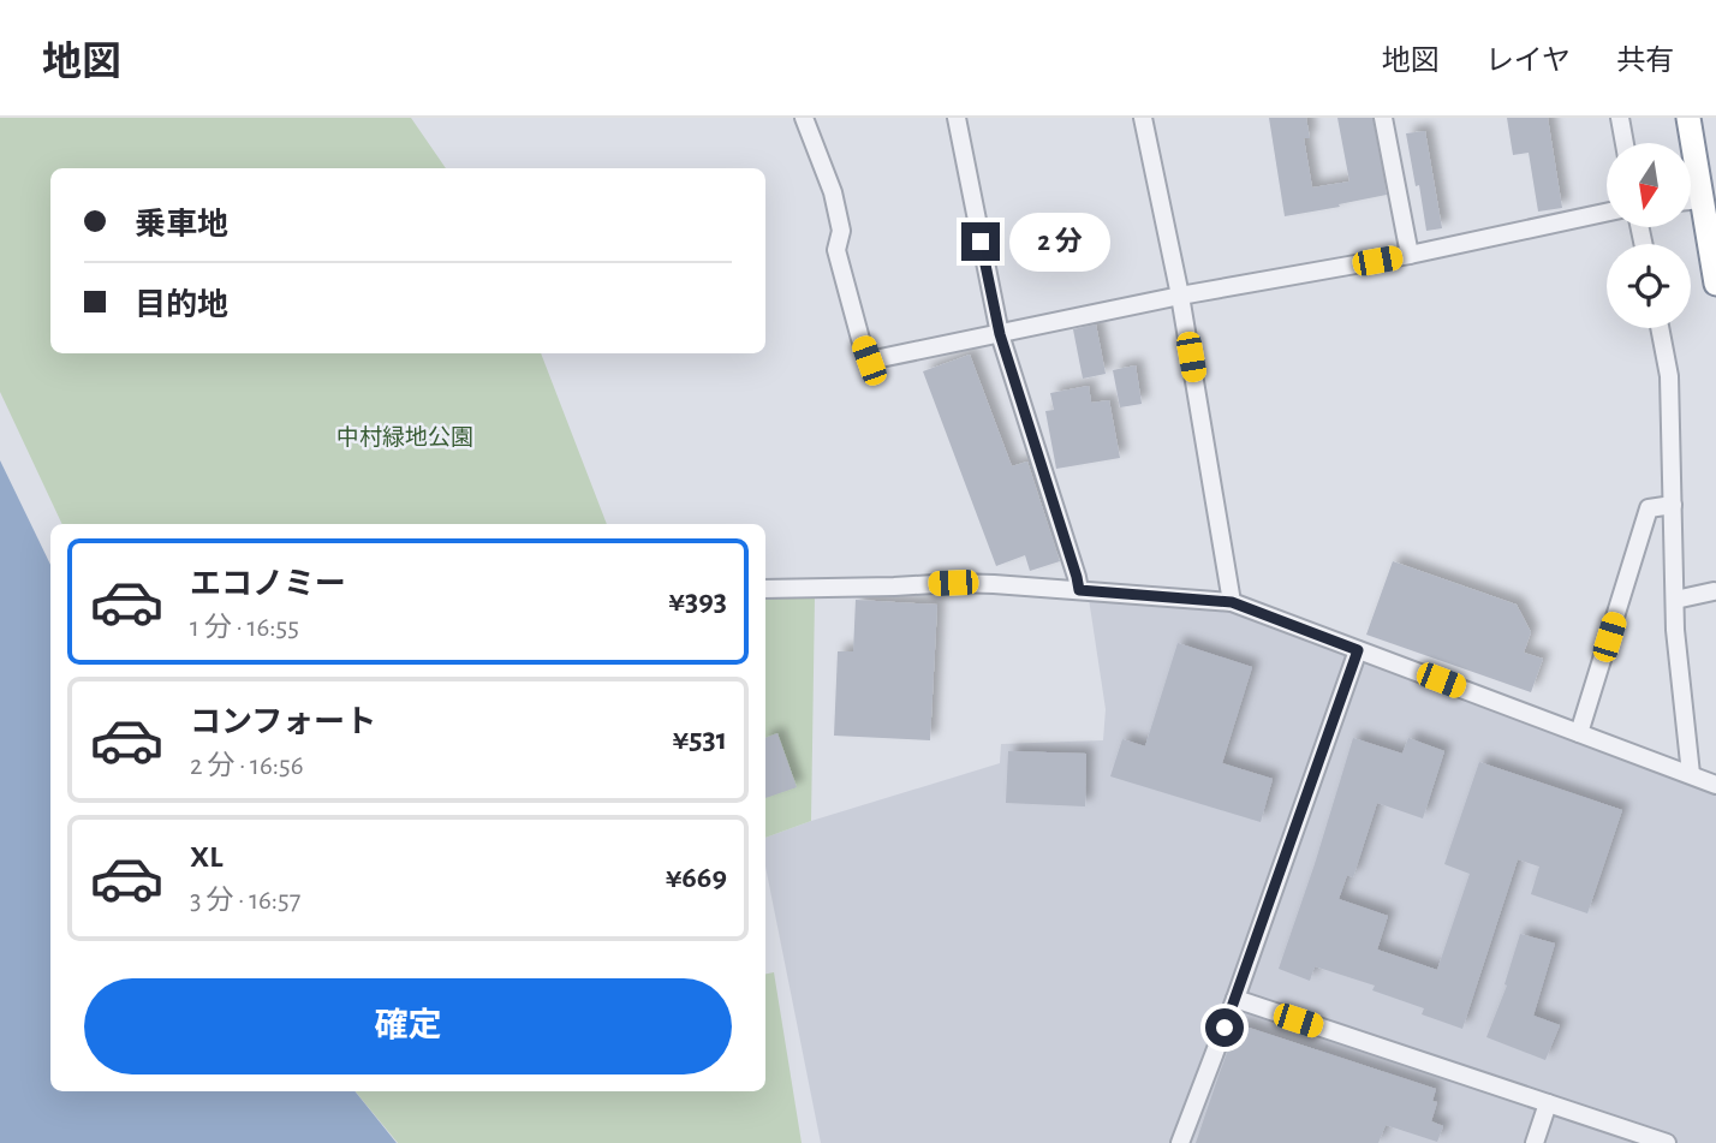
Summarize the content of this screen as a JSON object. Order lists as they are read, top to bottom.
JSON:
{
  "parks": ["中村緑地公園"],
  "north": "bottom",
  "page": {
    "header": "地図",
    "nav": ["地図", "レイヤ", "共有"],
    "banner": ["乗車地", "目的地"],
    "bubble": "2 分",
    "list": [
      {
        "name": "エコノミー",
        "note": "1 分 · 16:55",
        "value": "¥393"
      },
      {
        "name": "コンフォート",
        "note": "2 分 · 16:56",
        "value": "¥531"
      },
      {
        "name": "XL",
        "note": "3 分 · 16:57",
        "value": "¥669"
      }
    ],
    "buttons": "確定"
  }
}
